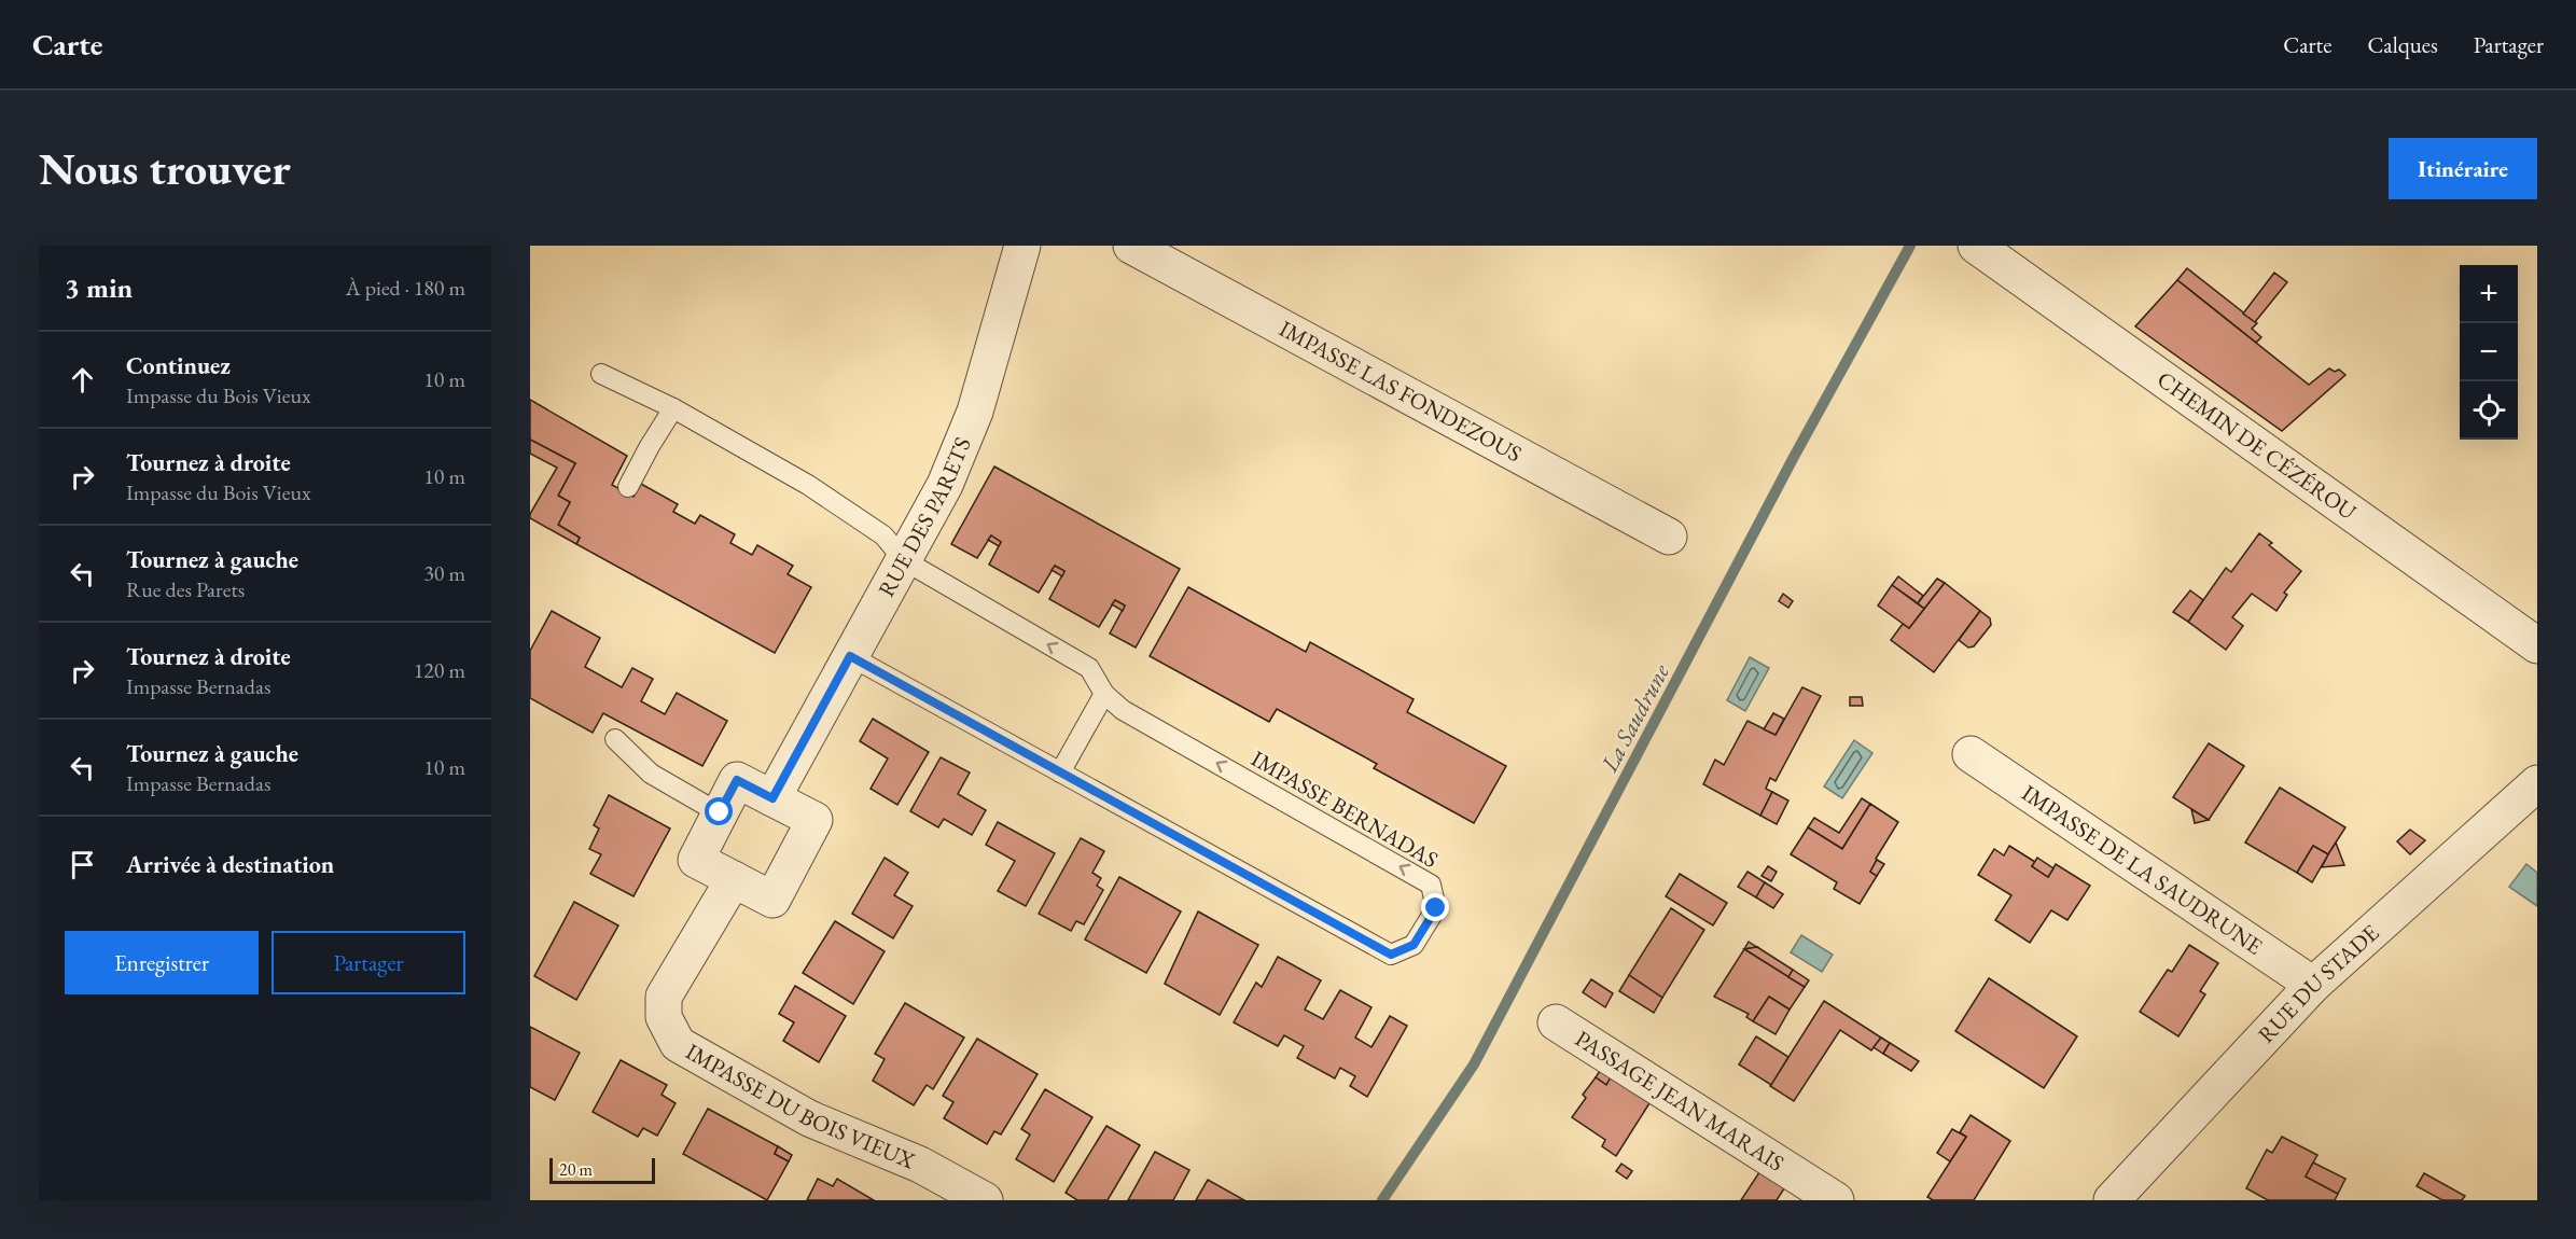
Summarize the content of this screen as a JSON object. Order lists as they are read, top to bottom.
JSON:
{
  "streets": {
    "street": [
      "IMPASSE LAS FONDEZOUS",
      "CHEMIN DE CÉZÉROU",
      "RUE DES PARETS",
      "IMPASSE DE LA SAUDRUNE",
      "RUE DU STADE",
      "PASSAGE JEAN MARAIS",
      "IMPASSE DU BOIS VIEUX"
    ],
    "lane": ["IMPASSE BERNADAS"]
  },
  "crossings": [
    ["RUE DES PARETS", "IMPASSE BERNADAS"],
    ["IMPASSE DE LA SAUDRUNE", "RUE DU STADE"]
  ],
  "water": ["La Saudrune"],
  "scale_bar": "20 m",
  "page": {
    "header": "Carte",
    "nav": ["Carte", "Calques", "Partager"],
    "buttons": [
      "Itinéraire",
      ["Enregistrer", "Partager"]
    ],
    "title": "Nous trouver",
    "heading": ["3 min", "À pied · 180 m"],
    "map_buttons": ["+", "−"],
    "list": [
      ["Continuez", "Impasse du Bois Vieux", "10 m"],
      ["Tournez à droite", "Impasse du Bois Vieux", "10 m"],
      ["Tournez à gauche", "Rue des Parets", "30 m"],
      ["Tournez à droite", "Impasse Bernadas", "120 m"],
      ["Tournez à gauche", "Impasse Bernadas", "10 m"],
      "Arrivée à destination"
    ],
    "scale": "20 m"
  }
}
